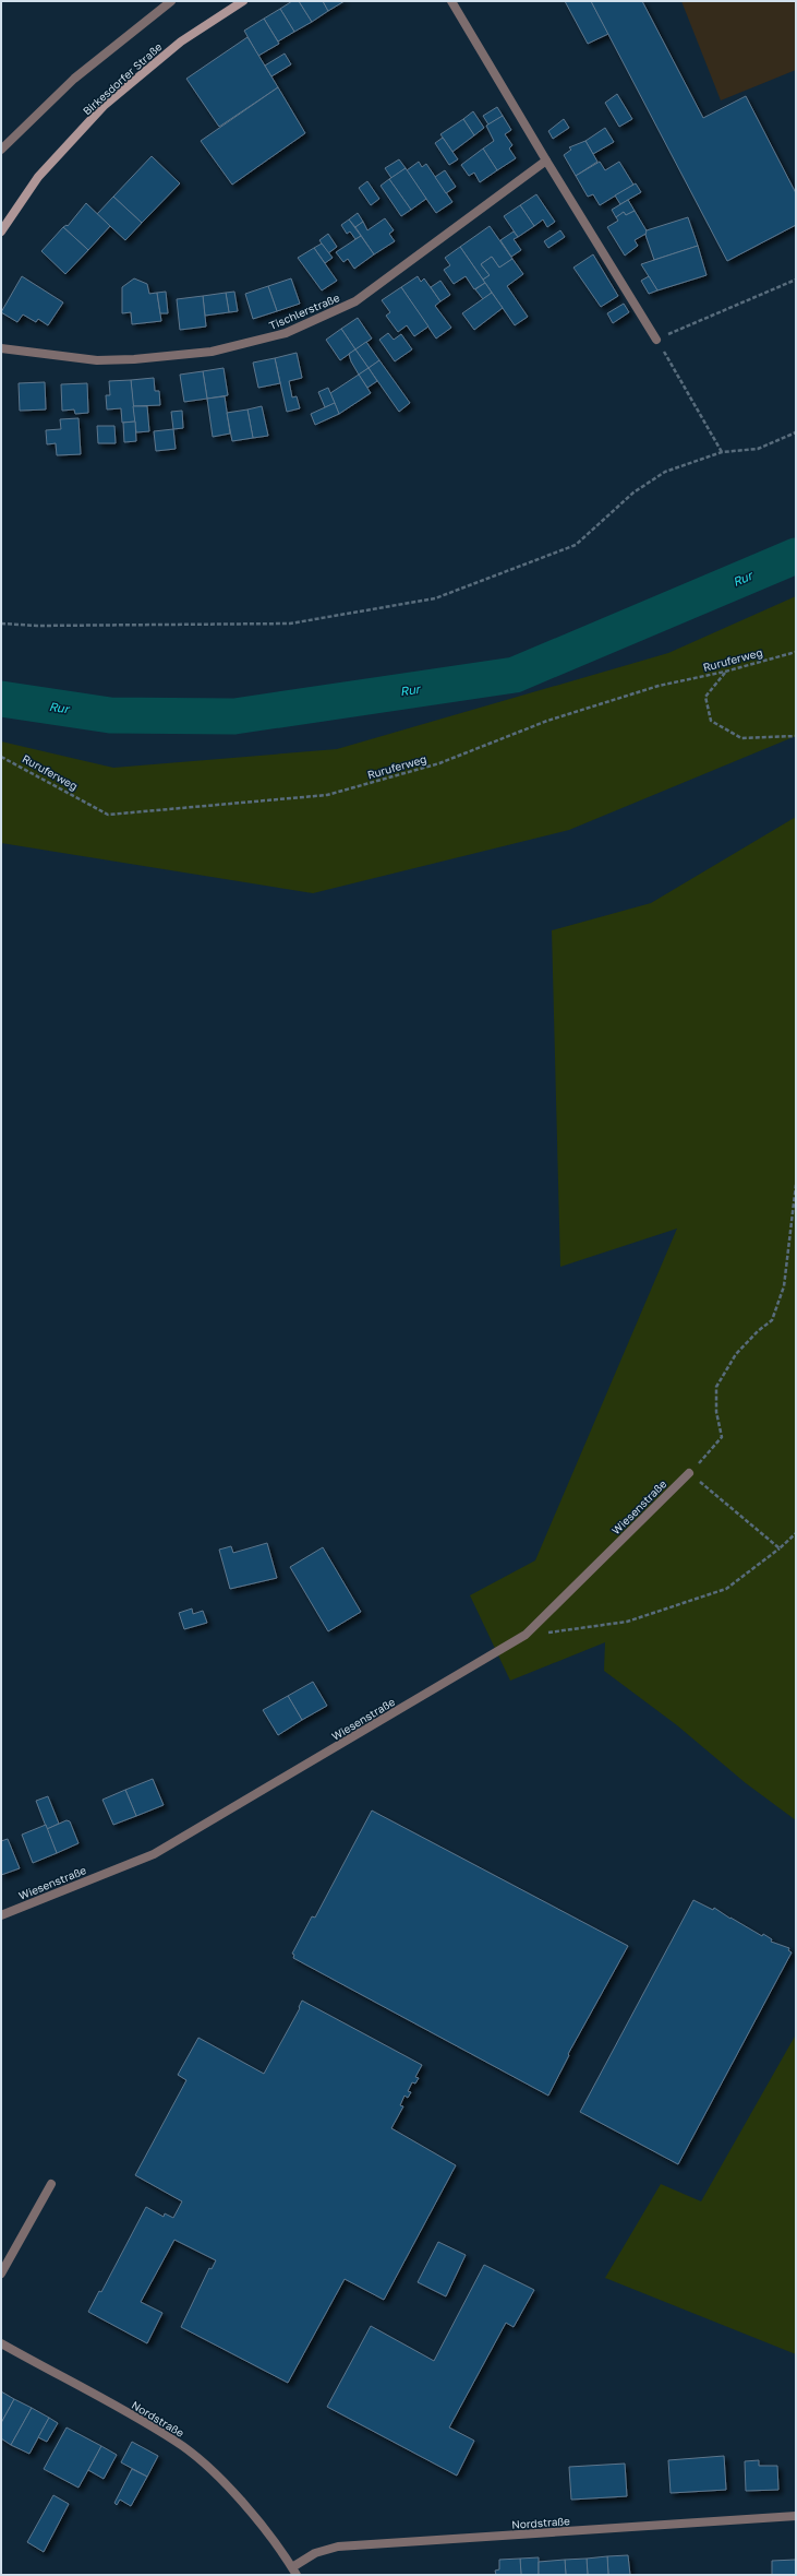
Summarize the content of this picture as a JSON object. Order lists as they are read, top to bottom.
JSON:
{
  "streets": {
    "main road": ["Birkesdorfer Straße"],
    "street": ["Tischlerstraße", "Wiesenstraße", "Nordstraße"],
    "path": ["Ruruferweg"]
  },
  "water": ["Rur"]
}
